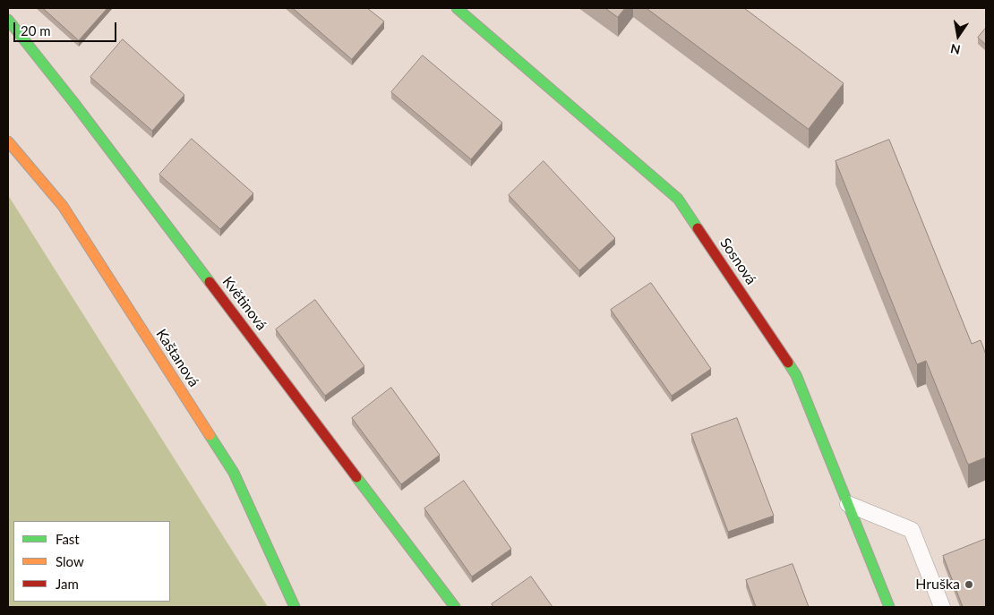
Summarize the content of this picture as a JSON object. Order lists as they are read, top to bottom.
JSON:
{
  "streets": {
    "street": ["Sosnová", "Květinová", "Kaštanová"]
  },
  "places": ["Hruška"],
  "legend": ["Fast", "Slow", "Jam"],
  "scale_bar": "20 m",
  "north": "bottom"
}
